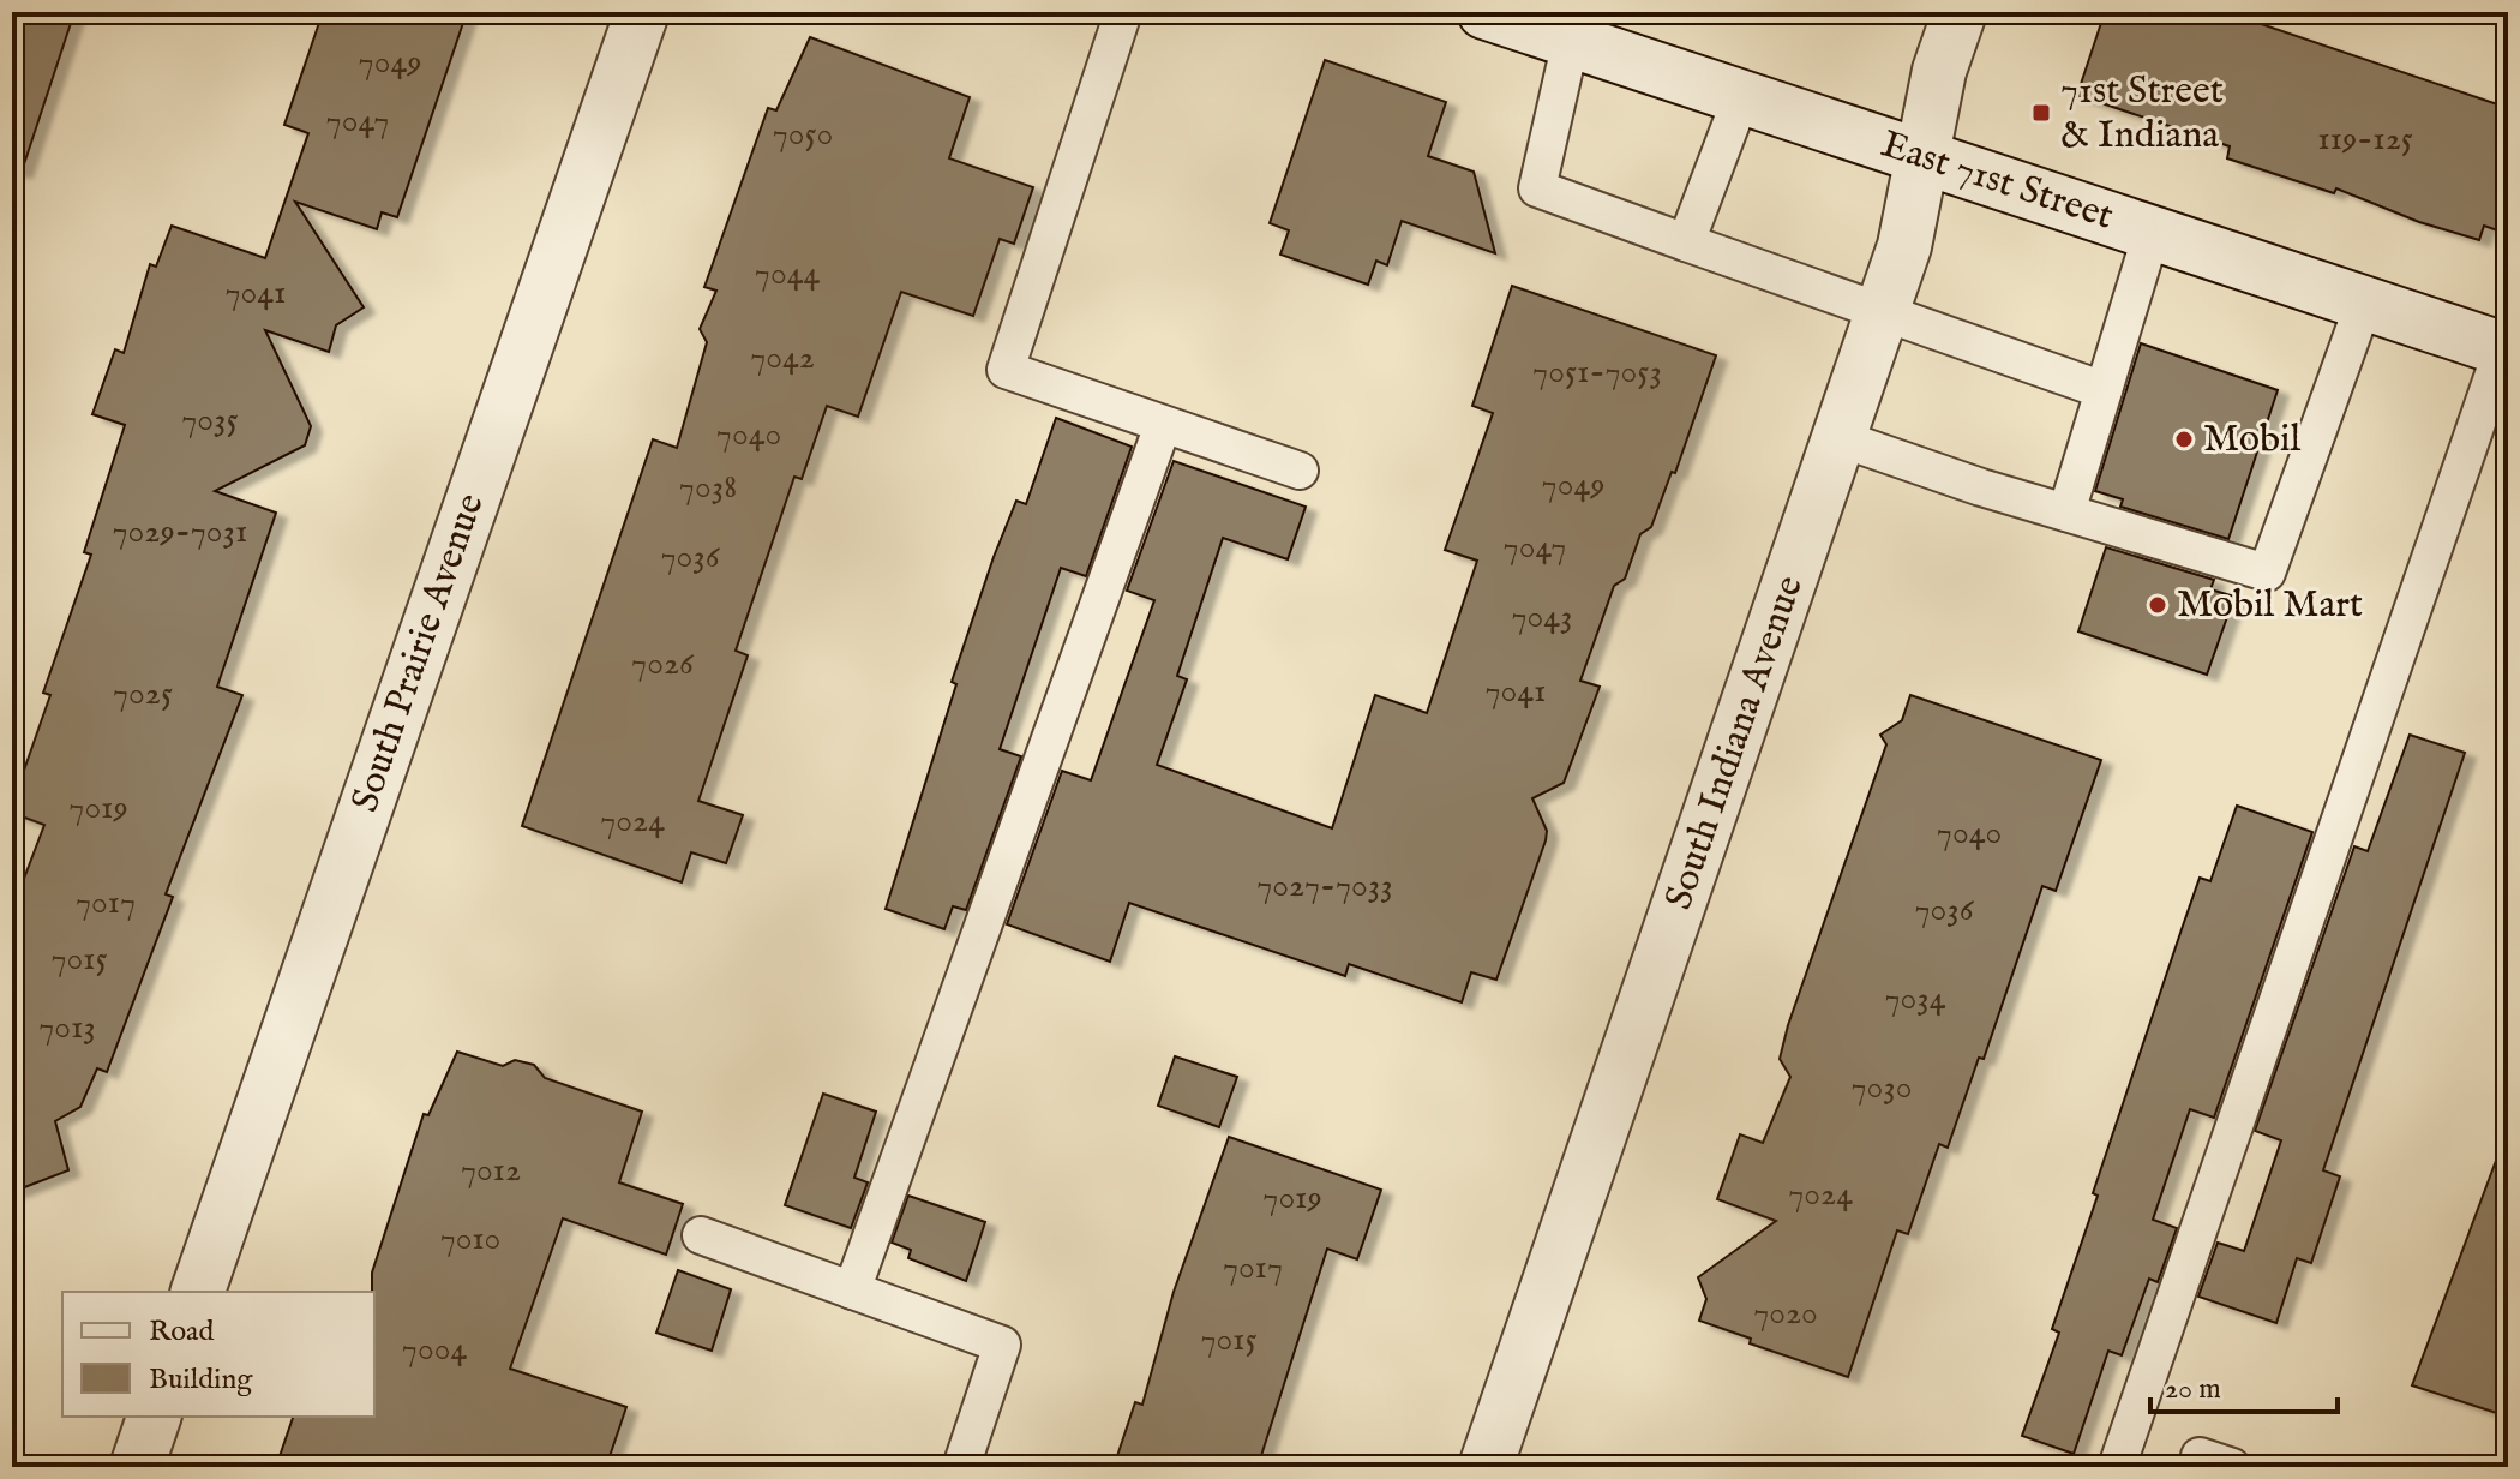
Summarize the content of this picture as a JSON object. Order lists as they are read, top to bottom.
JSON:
{
  "streets": {
    "street": ["East 71st Street", "South Prairie Avenue", "South Indiana Avenue"]
  },
  "crossings": [
    ["East 71st Street", "South Indiana Avenue"]
  ],
  "places": {
    "transit": ["71st Street & Indiana"],
    "other": ["Mobil", "Mobil Mart"]
  },
  "house_numbers": [
    "7049",
    "7047",
    "7050",
    "119-125",
    "7044",
    "7041",
    "7042",
    "7051-7053",
    "7035",
    "7040",
    "7049",
    "7038",
    "7029-7031",
    "7047",
    "7036",
    "7043",
    "7026",
    "7041",
    "7025",
    "7019",
    "7024",
    "7040",
    "7027-7033",
    "7017",
    "7036",
    "7015",
    "7034",
    "7013",
    "7030",
    "7012",
    "7024",
    "7019",
    "7010",
    "7017",
    "7020",
    "7015",
    "7004"
  ],
  "legend": ["Road", "Building"],
  "scale_bar": "20 m"
}
